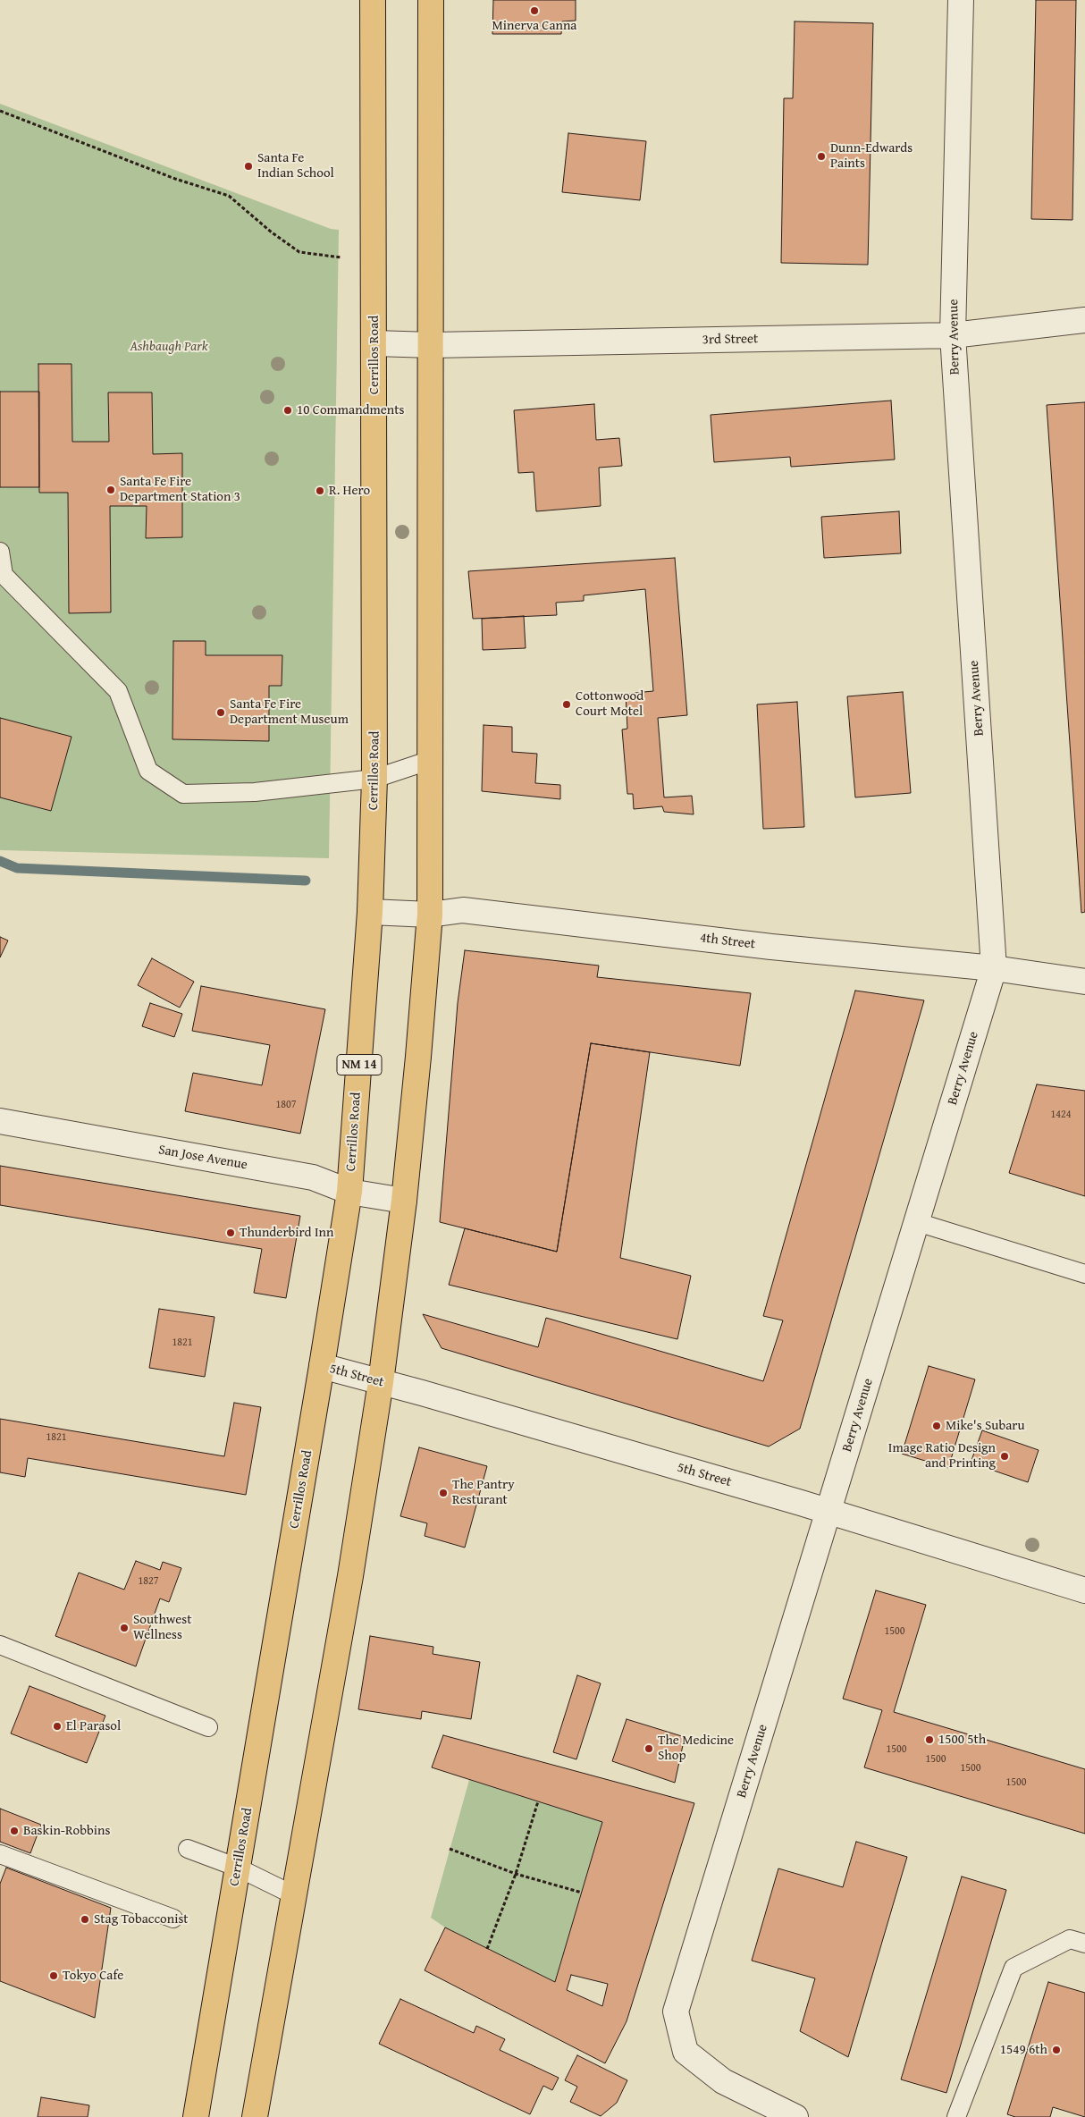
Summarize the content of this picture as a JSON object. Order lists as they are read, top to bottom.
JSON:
{
  "streets": {
    "main road": ["Cerrillos Road", "NM 14"],
    "street": [
      "Berry Avenue",
      "3rd Street",
      "4th Street",
      "San Jose Avenue",
      "5th Street"
    ]
  },
  "crossings": [
    ["Berry Avenue", "3rd Street"],
    ["Berry Avenue", "4th Street"],
    ["Berry Avenue", "5th Street"],
    ["3rd Street", "Cerrillos Road"],
    ["Cerrillos Road", "4th Street"],
    ["Cerrillos Road", "San Jose Avenue"],
    ["Cerrillos Road", "5th Street"]
  ],
  "parks": ["Ashbaugh Park"],
  "places": [
    "Minerva Canna",
    "Dunn-Edwards Paints",
    "Santa Fe Indian School",
    "10 Commandments",
    "Santa Fe Fire Department Station 3",
    "R. Hero",
    "Cottonwood Court Motel",
    "Santa Fe Fire Department Museum",
    "Thunderbird Inn",
    "Mike's Subaru",
    "Image Ratio Design and Printing",
    "The Pantry Resturant",
    "Southwest Wellness",
    "El Parasol",
    "1500 5th",
    "The Medicine Shop",
    "Baskin-Robbins",
    "Stag Tobacconist",
    "Tokyo Cafe",
    "1549 6th"
  ],
  "house_numbers": [
    "1807",
    "1424",
    "1821",
    "1821",
    "1827",
    "1500",
    "1500",
    "1500",
    "1500",
    "1500"
  ]
}
